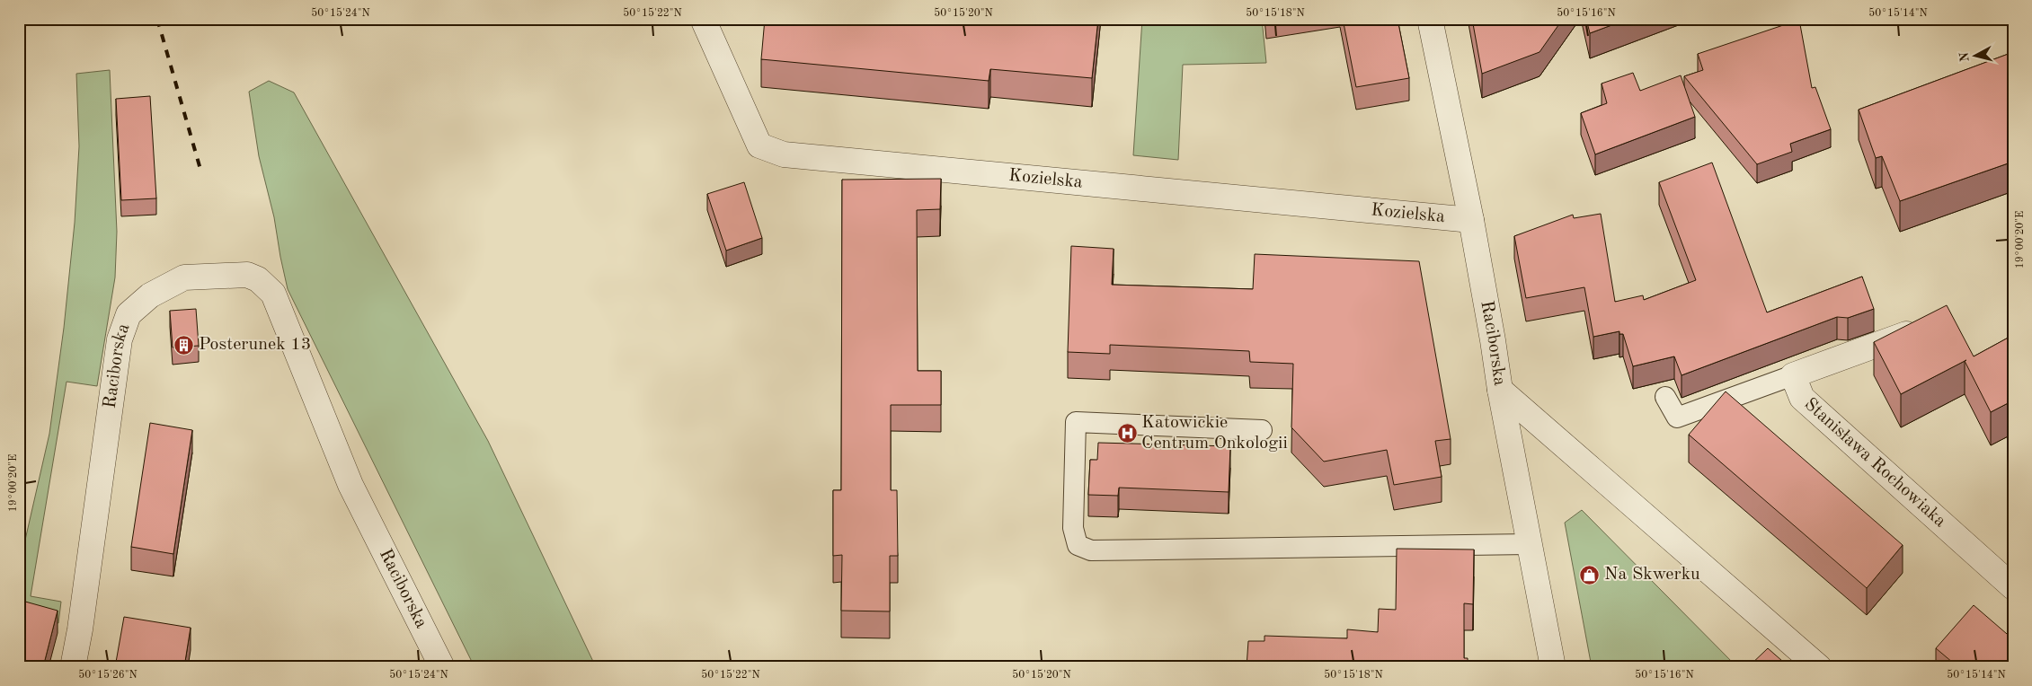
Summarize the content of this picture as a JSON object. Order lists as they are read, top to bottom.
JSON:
{
  "streets": {
    "street": ["Kozielska", "Raciborska", "Stanisława Rochowiaka"]
  },
  "crossings": [
    ["Kozielska", "Raciborska"]
  ],
  "places": {
    "building": ["Posterunek 13"],
    "hospital": ["Katowickie Centrum Onkologii"],
    "shop": ["Na Skwerku"]
  },
  "north": "left",
  "coordinates": [
    "50°15'24\"N",
    "50°15'22\"N",
    "50°15'20\"N",
    "50°15'18\"N",
    "50°15'16\"N",
    "50°15'14\"N",
    "19°00'20\"E",
    "50°15'26\"N"
  ]
}
